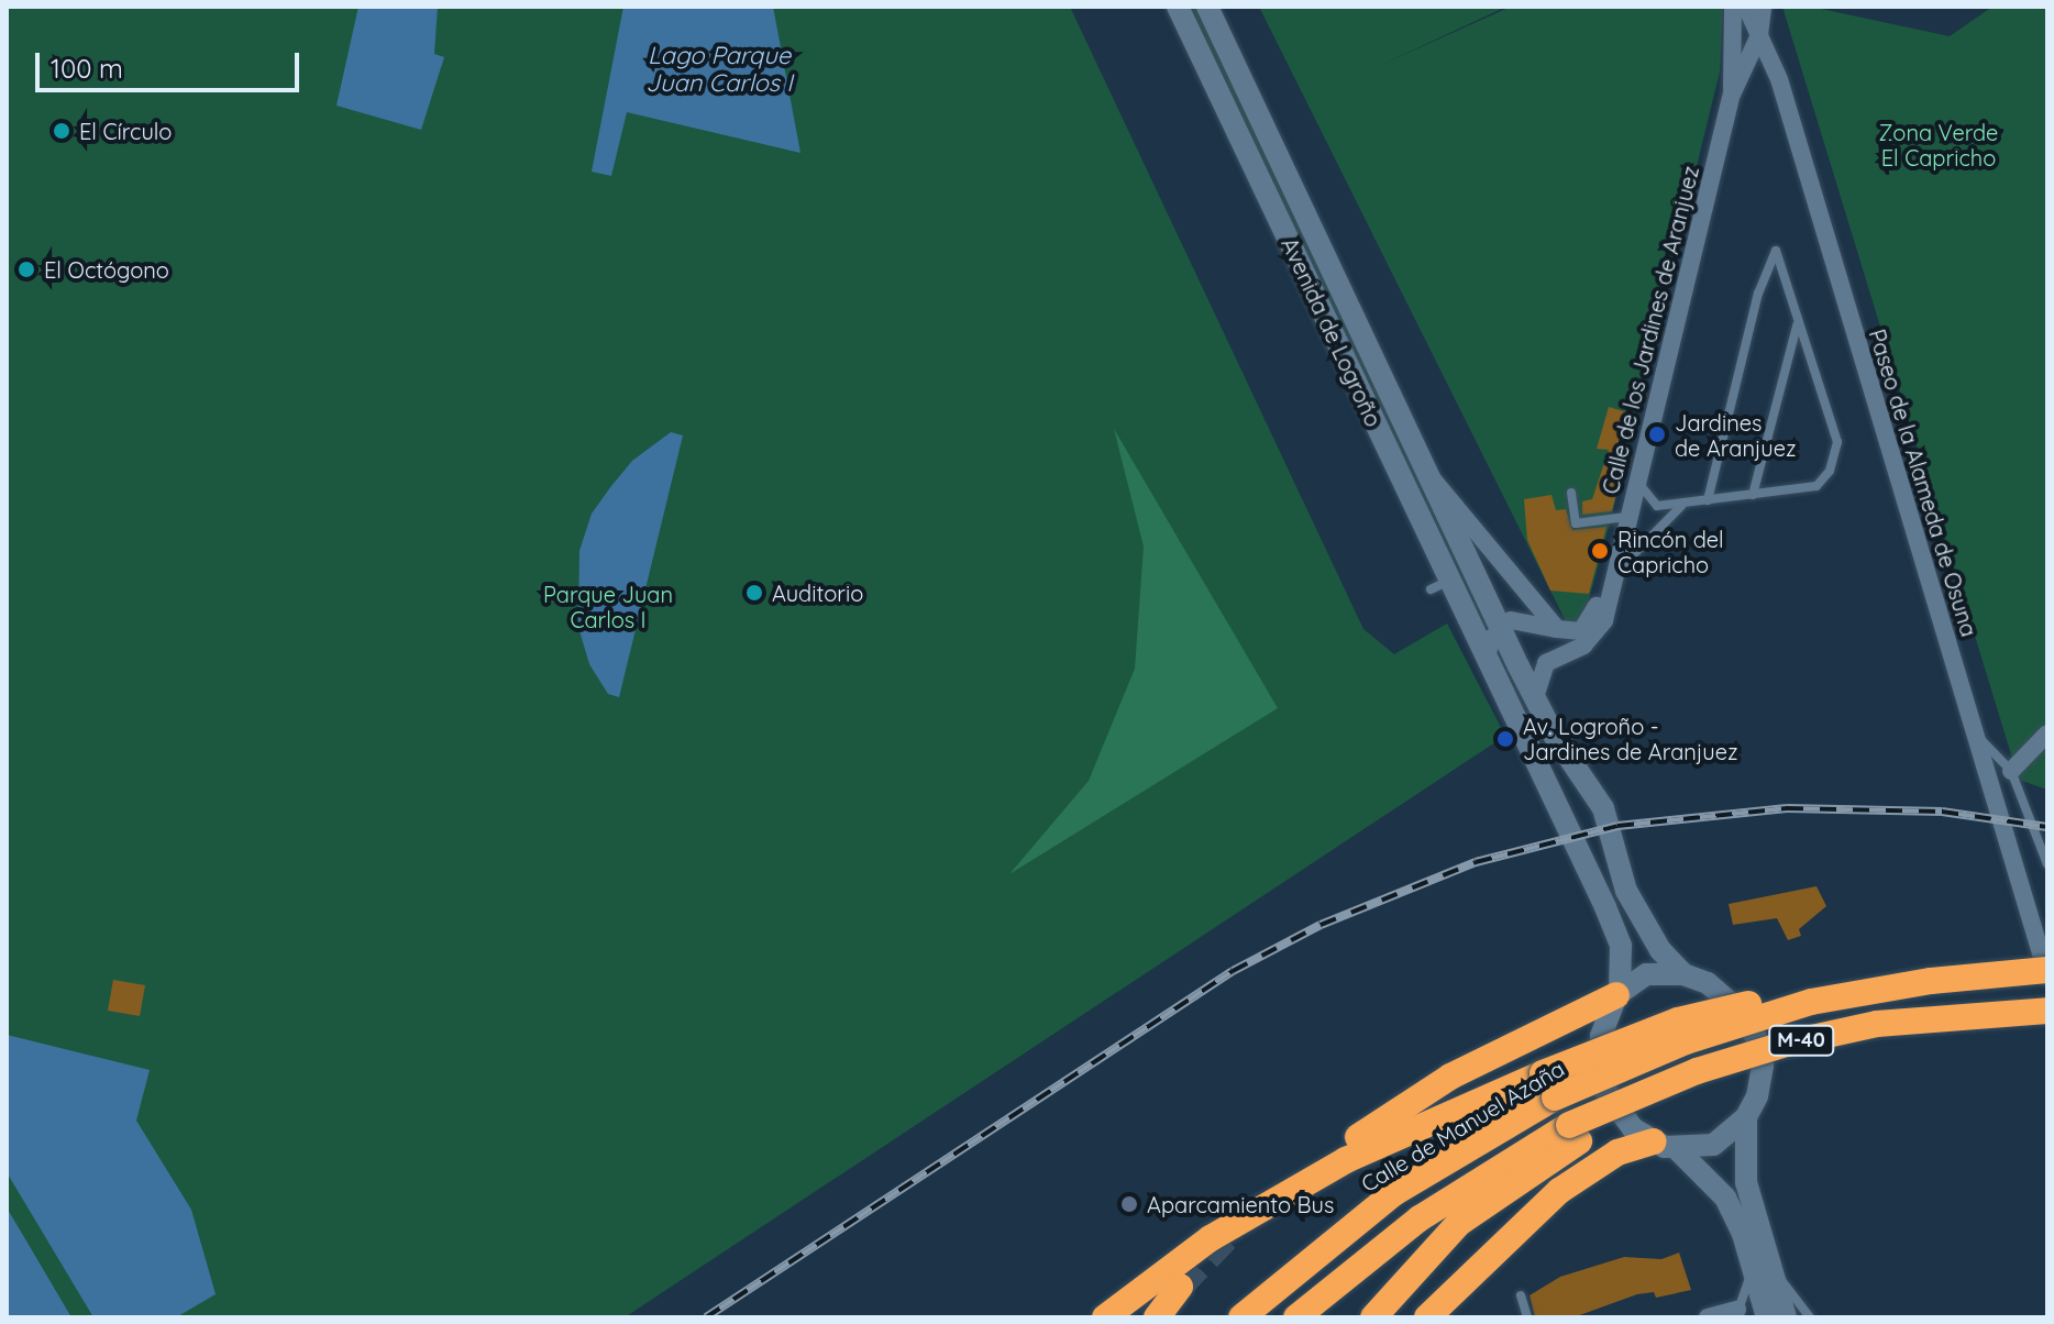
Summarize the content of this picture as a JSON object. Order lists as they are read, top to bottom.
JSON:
{
  "streets": {
    "highway": ["M-40", "Calle de Manuel Azaña"],
    "main road": ["Avenida de Logroño"],
    "street": ["Calle de los Jardines de Aranjuez", "Paseo de la Alameda de Osuna"]
  },
  "crossings": [
    ["Calle de los Jardines de Aranjuez", "Avenida de Logroño"],
    ["Calle de los Jardines de Aranjuez", "Paseo de la Alameda de Osuna"],
    ["Paseo de la Alameda de Osuna", "M-40"],
    ["M-40", "Calle de Manuel Azaña"]
  ],
  "water": ["Lago Parque Juan Carlos I"],
  "parks": ["Zona Verde El Capricho", "Parque Juan Carlos I"],
  "places": [
    "El Círculo",
    "El Octógono",
    "Jardines de Aranjuez",
    "Rincón del Capricho",
    "Auditorio",
    "Av. Logroño - Jardines de Aranjuez",
    "Aparcamiento Bus"
  ],
  "scale_bar": "100 m"
}
